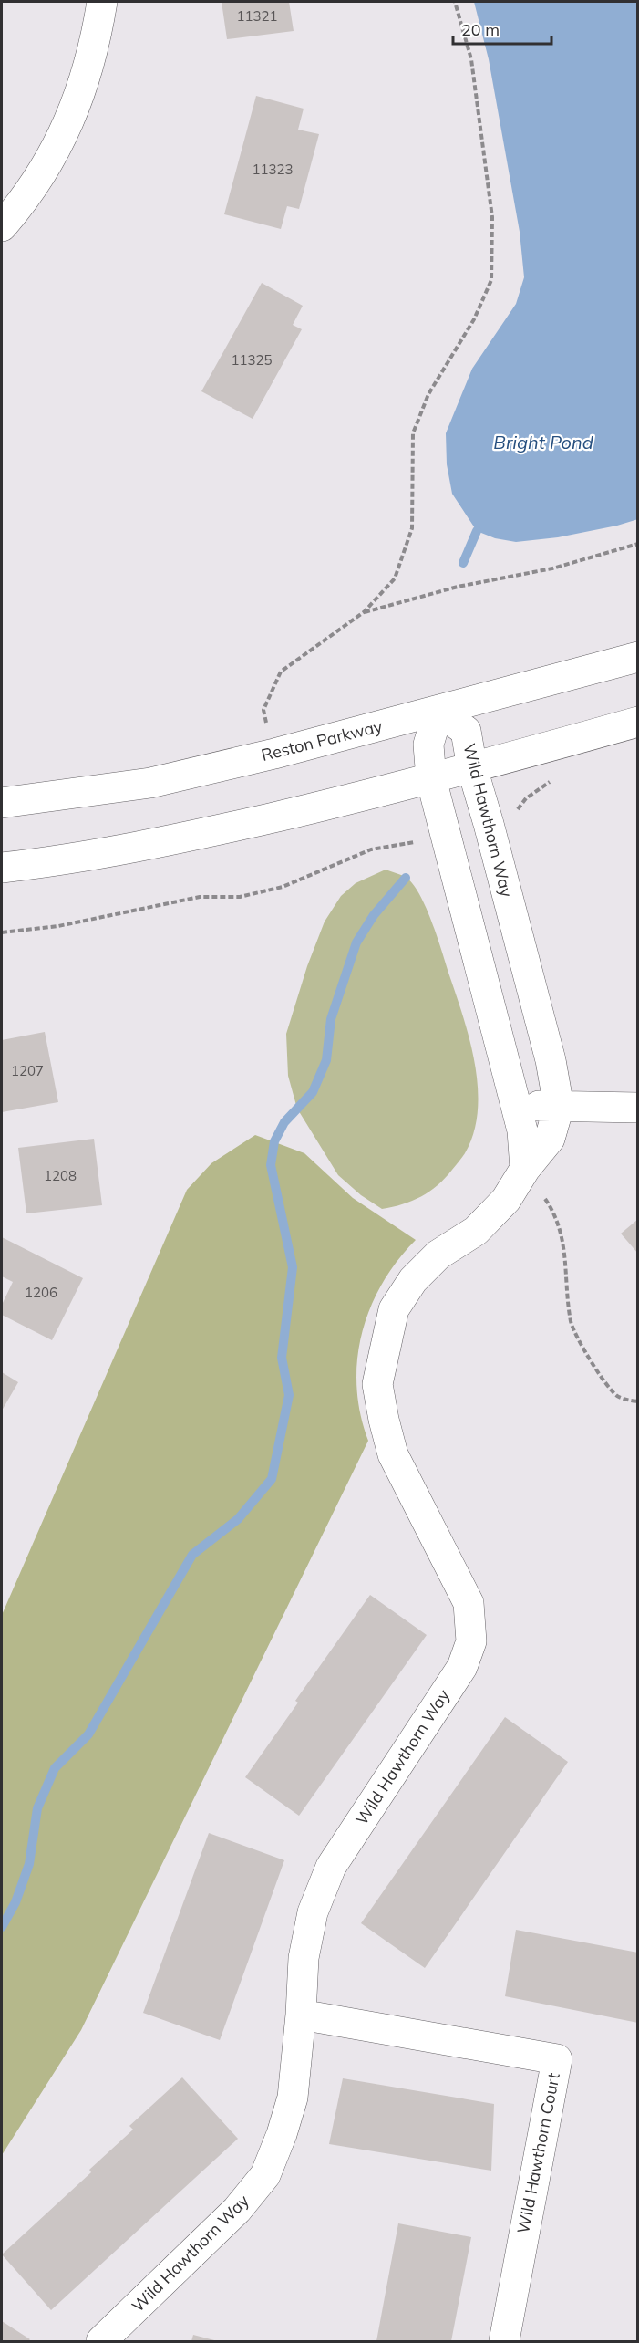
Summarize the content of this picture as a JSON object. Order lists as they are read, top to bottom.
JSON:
{
  "streets": {
    "street": ["Reston Parkway", "Wild Hawthorn Way", "Wild Hawthorn Court"]
  },
  "crossings": [
    ["Reston Parkway", "Wild Hawthorn Way"],
    ["Wild Hawthorn Way", "Wild Hawthorn Court"]
  ],
  "water": ["Bright Pond"],
  "house_numbers": [
    "11321",
    "11323",
    "11325",
    "1207",
    "1208",
    "1206"
  ],
  "scale_bar": "20 m"
}
